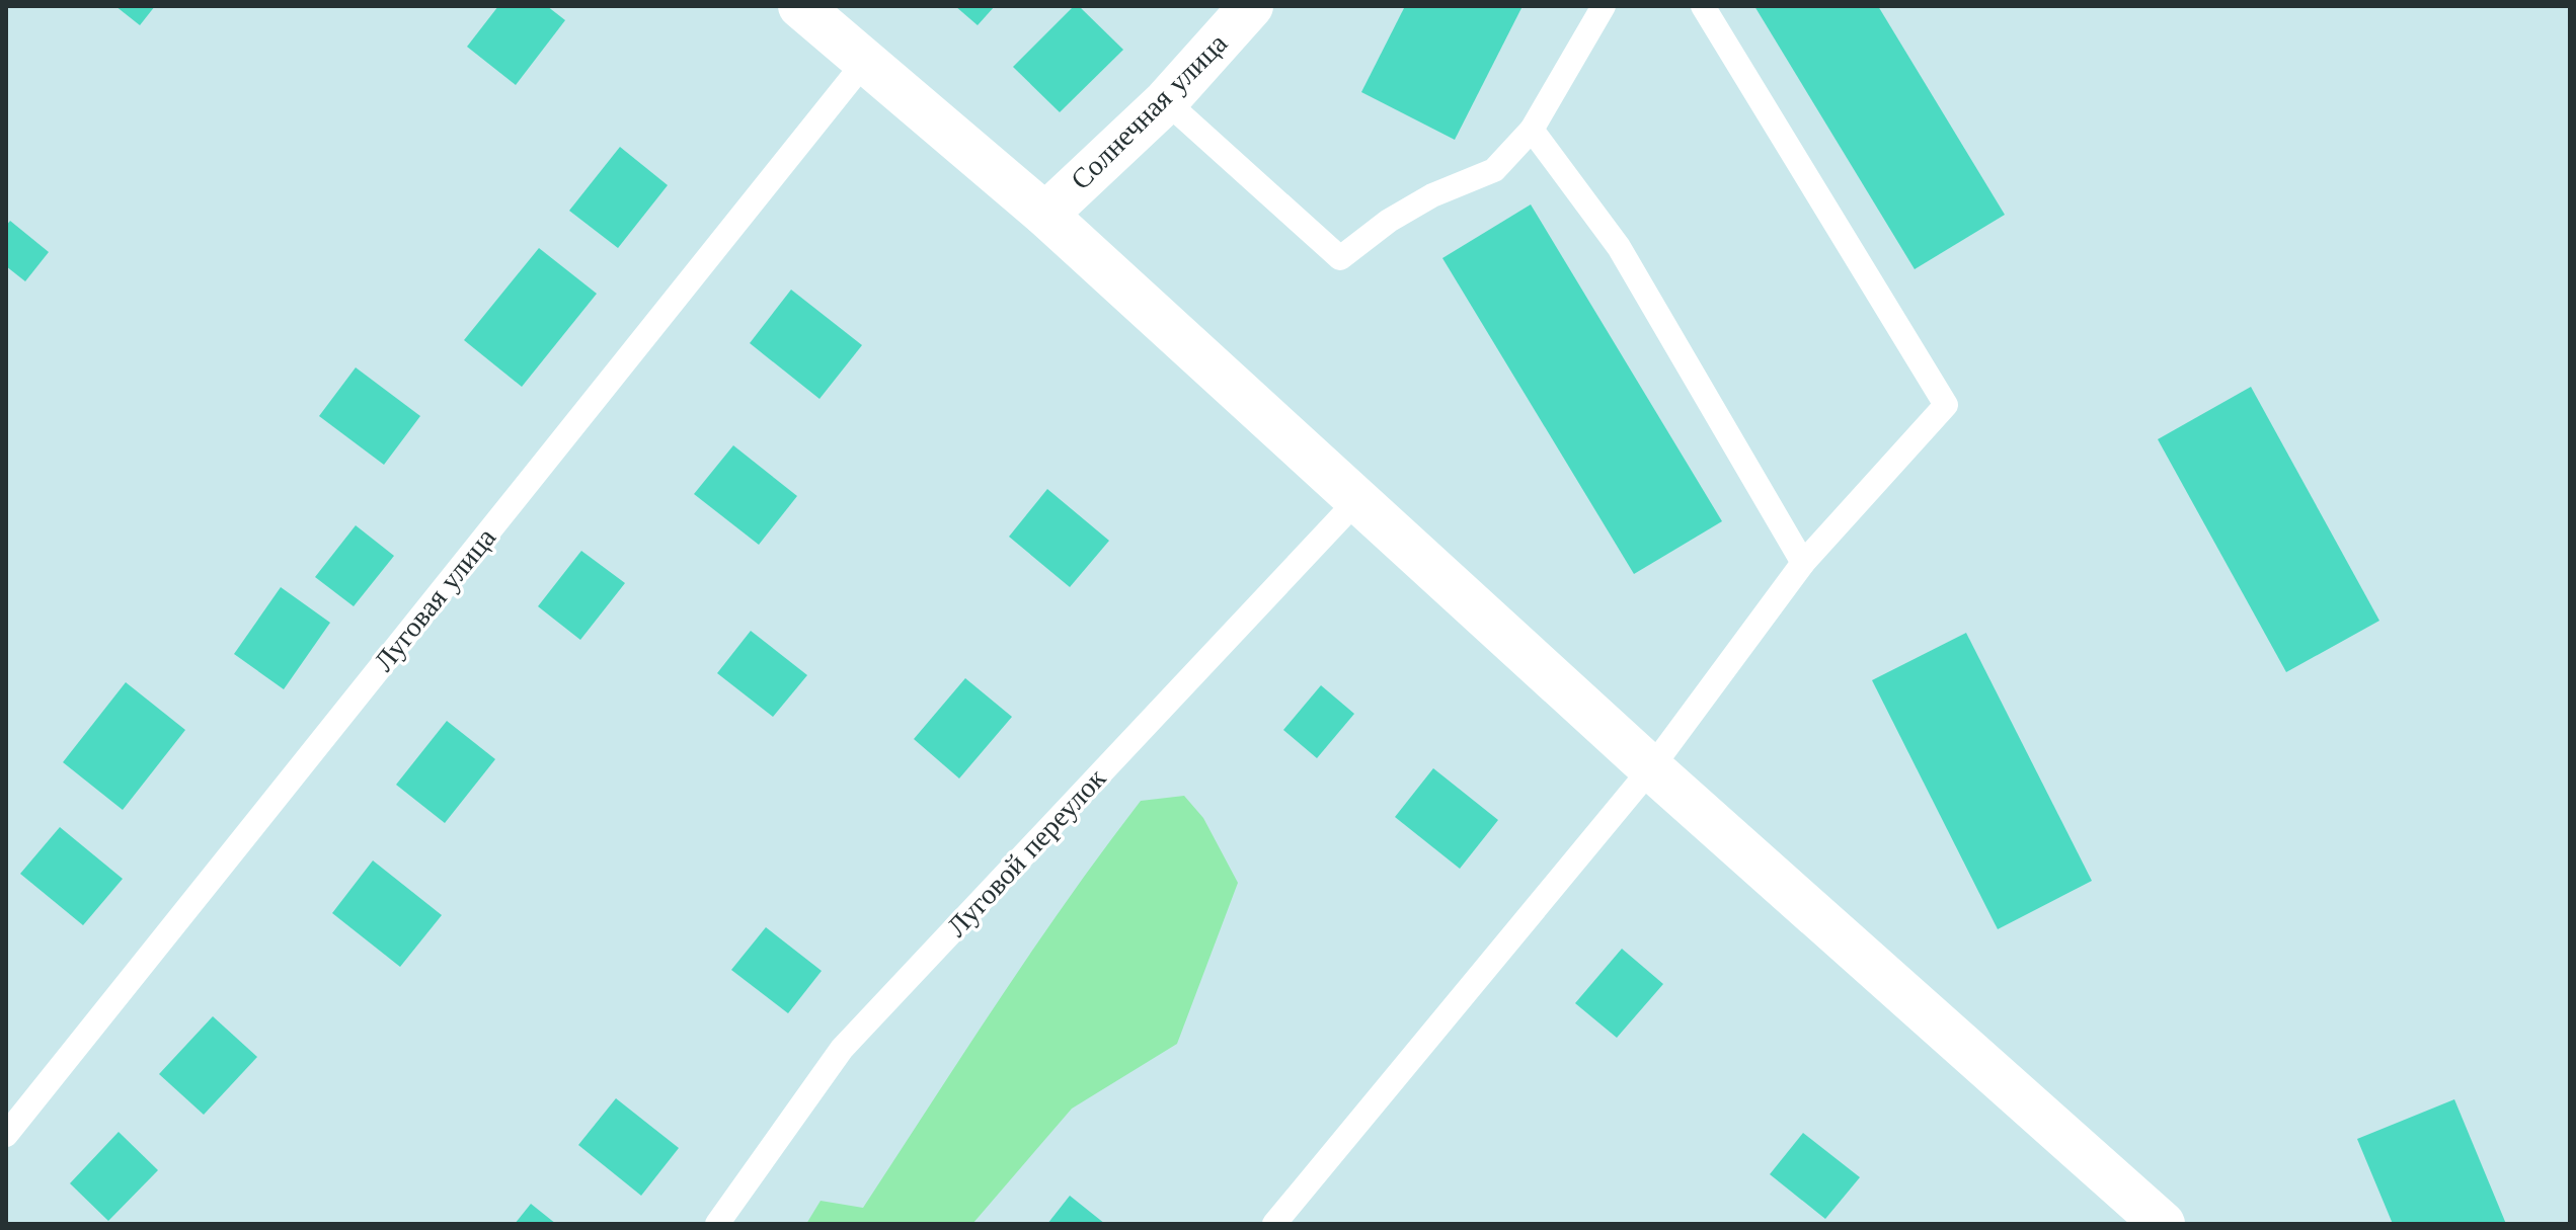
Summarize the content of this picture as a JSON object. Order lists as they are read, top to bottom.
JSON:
{
  "streets": {
    "street": ["Солнечная улица"],
    "lane": ["Луговая улица", "Луговой переулок"]
  }
}
